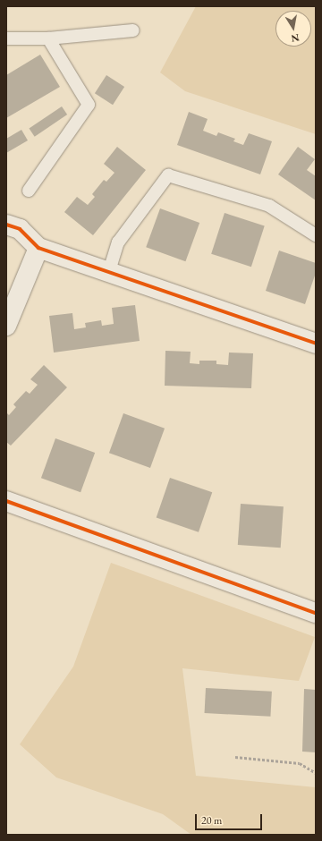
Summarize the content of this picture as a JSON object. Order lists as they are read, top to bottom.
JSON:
{
  "scale_bar": "20 m",
  "north": "bottom"
}
